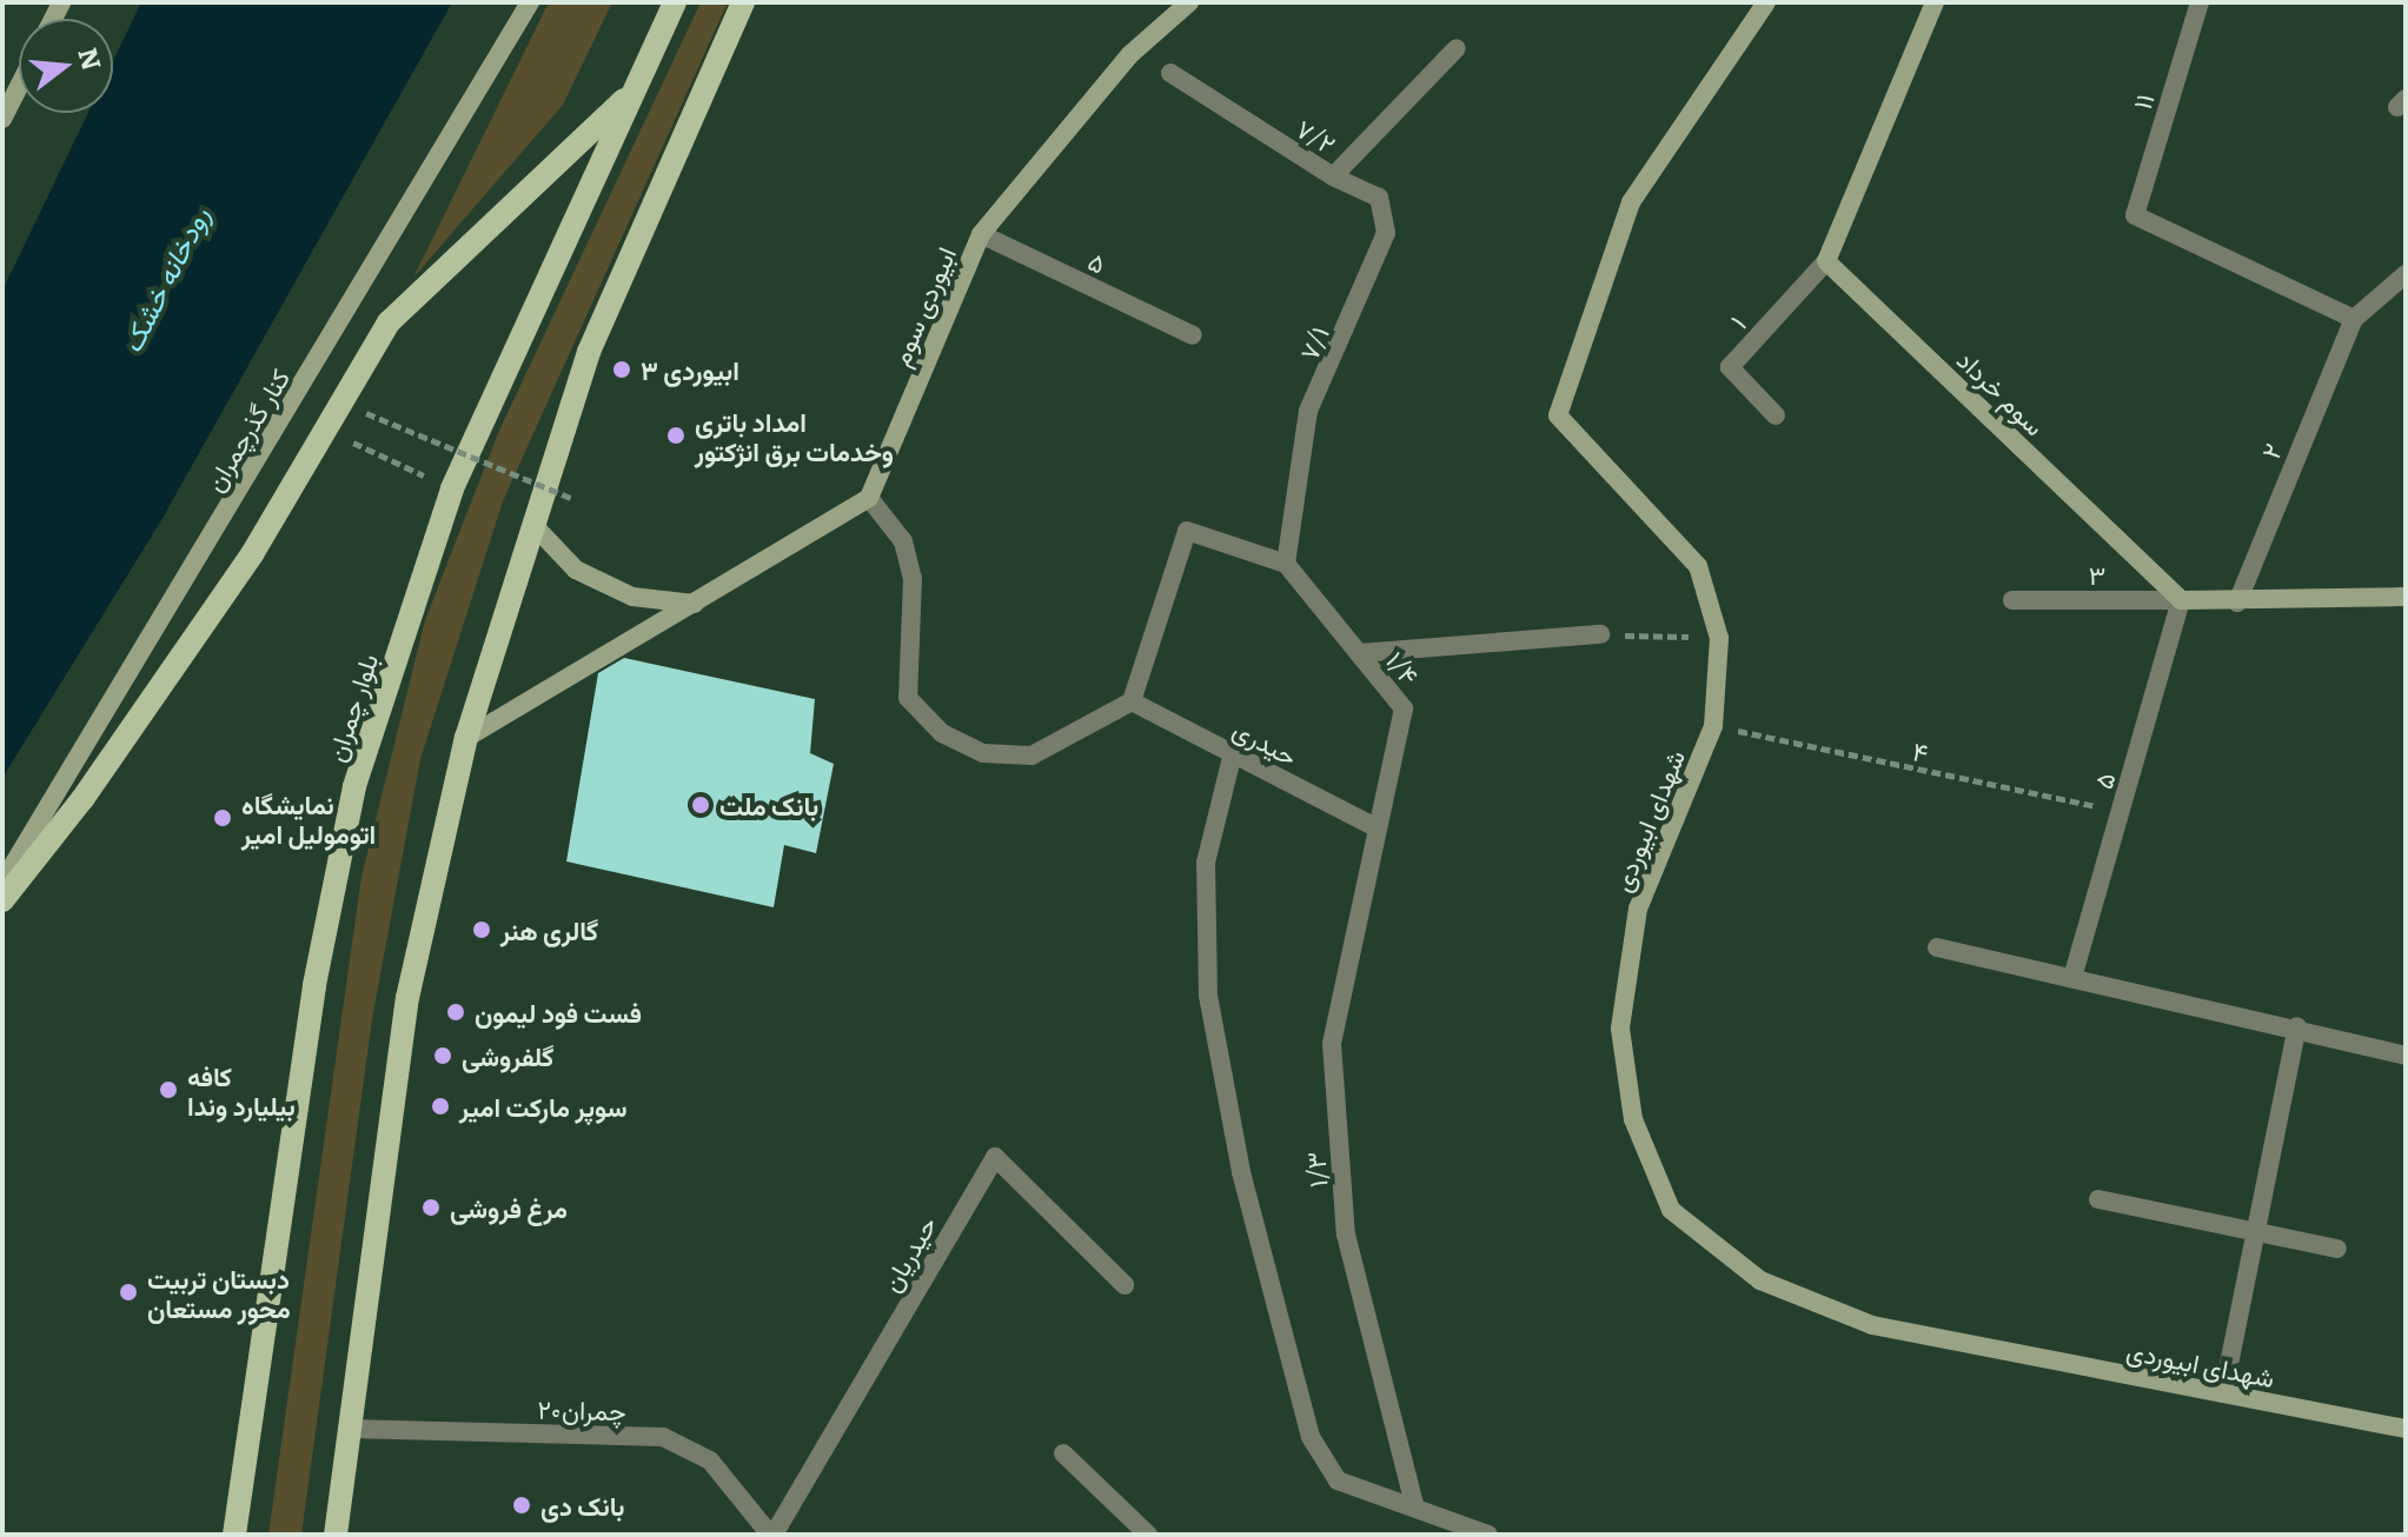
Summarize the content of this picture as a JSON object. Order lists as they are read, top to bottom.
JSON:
{
  "streets": {
    "main road": ["بلوار چمران"],
    "street": [
      "۱۱",
      "۷/۲",
      "۵",
      "ابیوردی سوم",
      "۱",
      "۷/۱",
      "سوم خرداد",
      "کنار گذرچمران",
      "۲",
      "۳",
      "۱/۴",
      "حیدری",
      "شهدای ابیوردی",
      "۱/۳",
      "حیدریان",
      "چمران۲۰"
    ],
    "path": ["۴"]
  },
  "crossings": [
    ["۱۱", "۲"],
    ["۷/۲", "۷/۱"],
    ["۵", "ابیوردی سوم"],
    ["۵", "سوم خرداد"],
    ["۵", "۳"],
    ["۵", "۴"],
    ["۱", "سوم خرداد"],
    ["۷/۱", "۱/۴"],
    ["سوم خرداد", "۳"],
    ["۱/۴", "حیدری"],
    ["۱/۴", "۱/۳"],
    ["حیدری", "۱/۳"],
    ["۴", "شهدای ابیوردی"],
    ["حیدریان", "چمران۲۰"]
  ],
  "water": ["رودخانه خشک"],
  "places": [
    "ابیوردی ۳",
    "امداد باتری وخدمات برق انژکتور",
    "بانک ملت",
    "نمایشگاه اتومولیل امیر",
    "گالری هنر",
    "فست فود لیمون",
    "گلفروشی",
    "کافه بیلیارد وندا",
    "سوپر مارکت امیر",
    "مرغ فروشی",
    "دبستان تربیت محور مستعان",
    "بانک دی"
  ],
  "north": "right"
}
